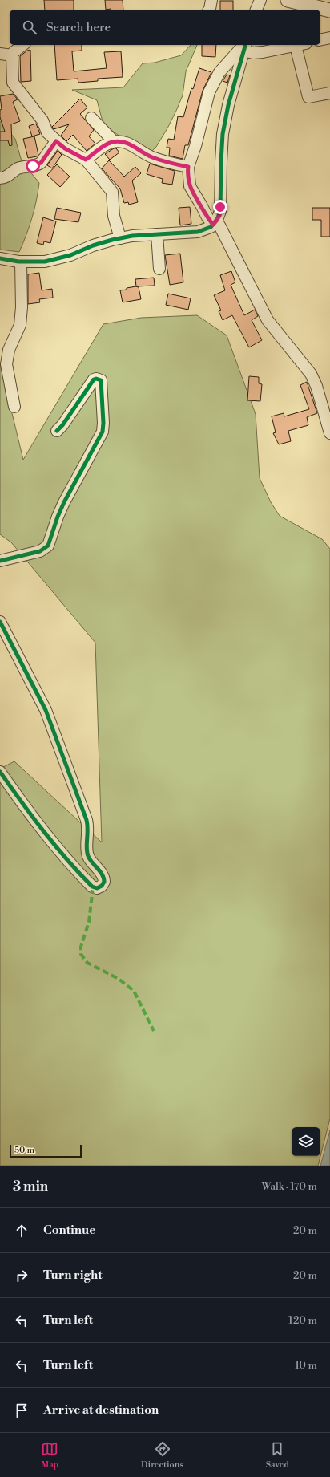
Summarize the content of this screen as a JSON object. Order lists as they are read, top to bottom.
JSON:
{
  "scale_bar": "50 m",
  "page": {
    "search": "Search here",
    "scale": "50 m",
    "heading": ["3 min", "Walk · 170 m"],
    "list": [
      ["Continue", "20 m"],
      ["Turn right", "20 m"],
      ["Turn left", "120 m"],
      ["Turn left", "10 m"],
      "Arrive at destination"
    ],
    "nav": ["Map", "Directions", "Saved"]
  }
}
